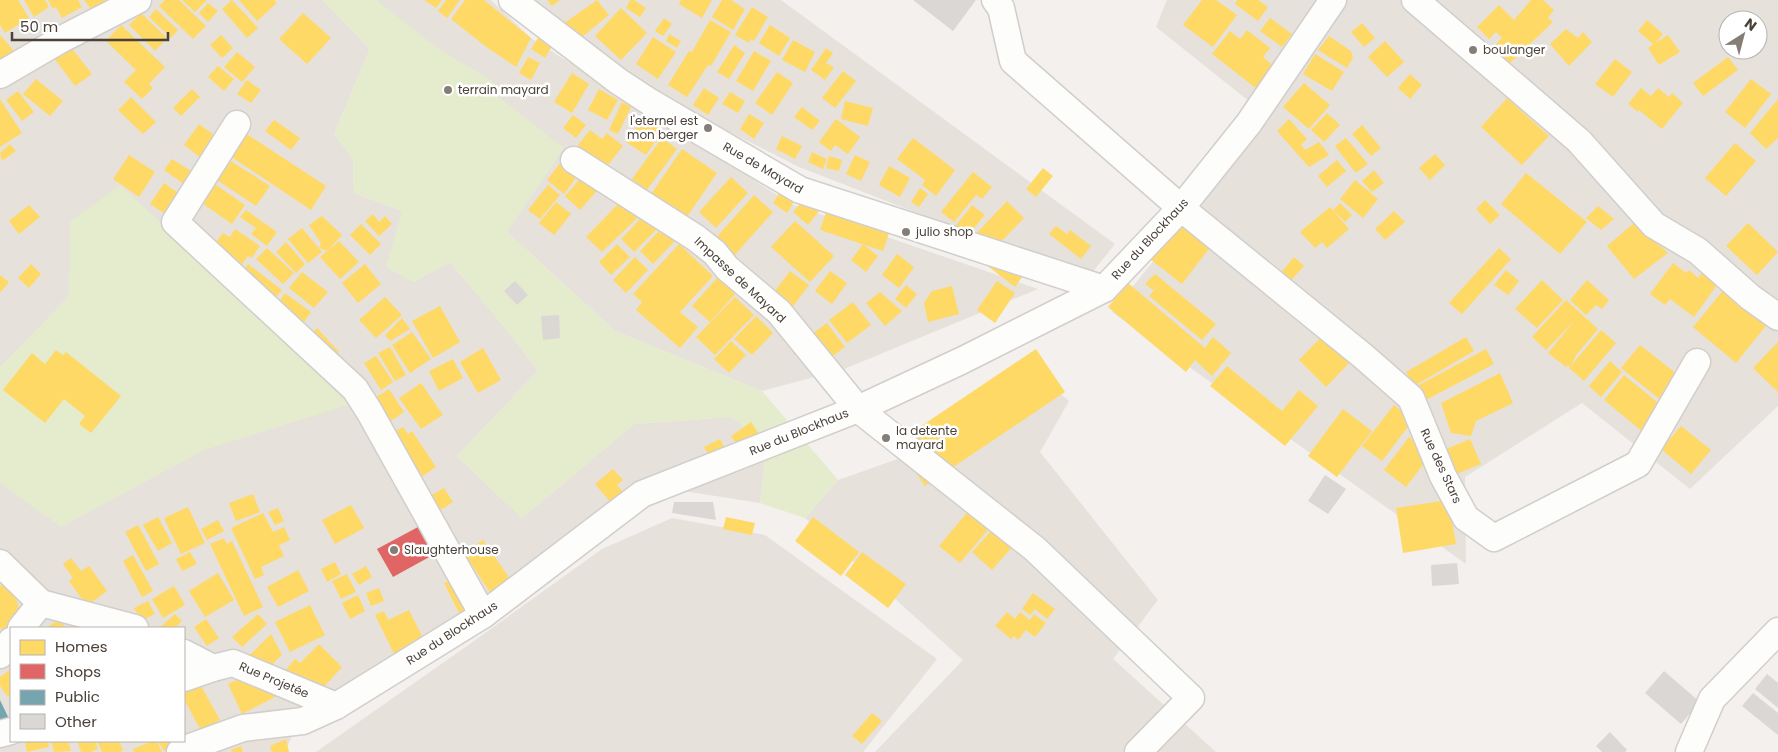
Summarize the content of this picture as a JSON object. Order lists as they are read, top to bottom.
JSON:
{
  "streets": {
    "street": [
      "Rue de Mayard",
      "Rue du Blockhaus",
      "Impasse de Mayard",
      "Rue des Stars",
      "Rue Projetée"
    ]
  },
  "crossings": [
    ["Rue de Mayard", "Rue du Blockhaus"],
    ["Rue du Blockhaus", "Impasse de Mayard"],
    ["Rue du Blockhaus", "Rue des Stars"],
    ["Rue du Blockhaus", "Rue Projetée"]
  ],
  "places": [
    "boulanger",
    "terrain mayard",
    "l'eternel est mon berger",
    "julio shop",
    "la detente mayard",
    "Slaughterhouse"
  ],
  "legend": [
    "Homes",
    "Shops",
    "Public",
    "Other"
  ],
  "scale_bar": "50 m",
  "north": "top right"
}
